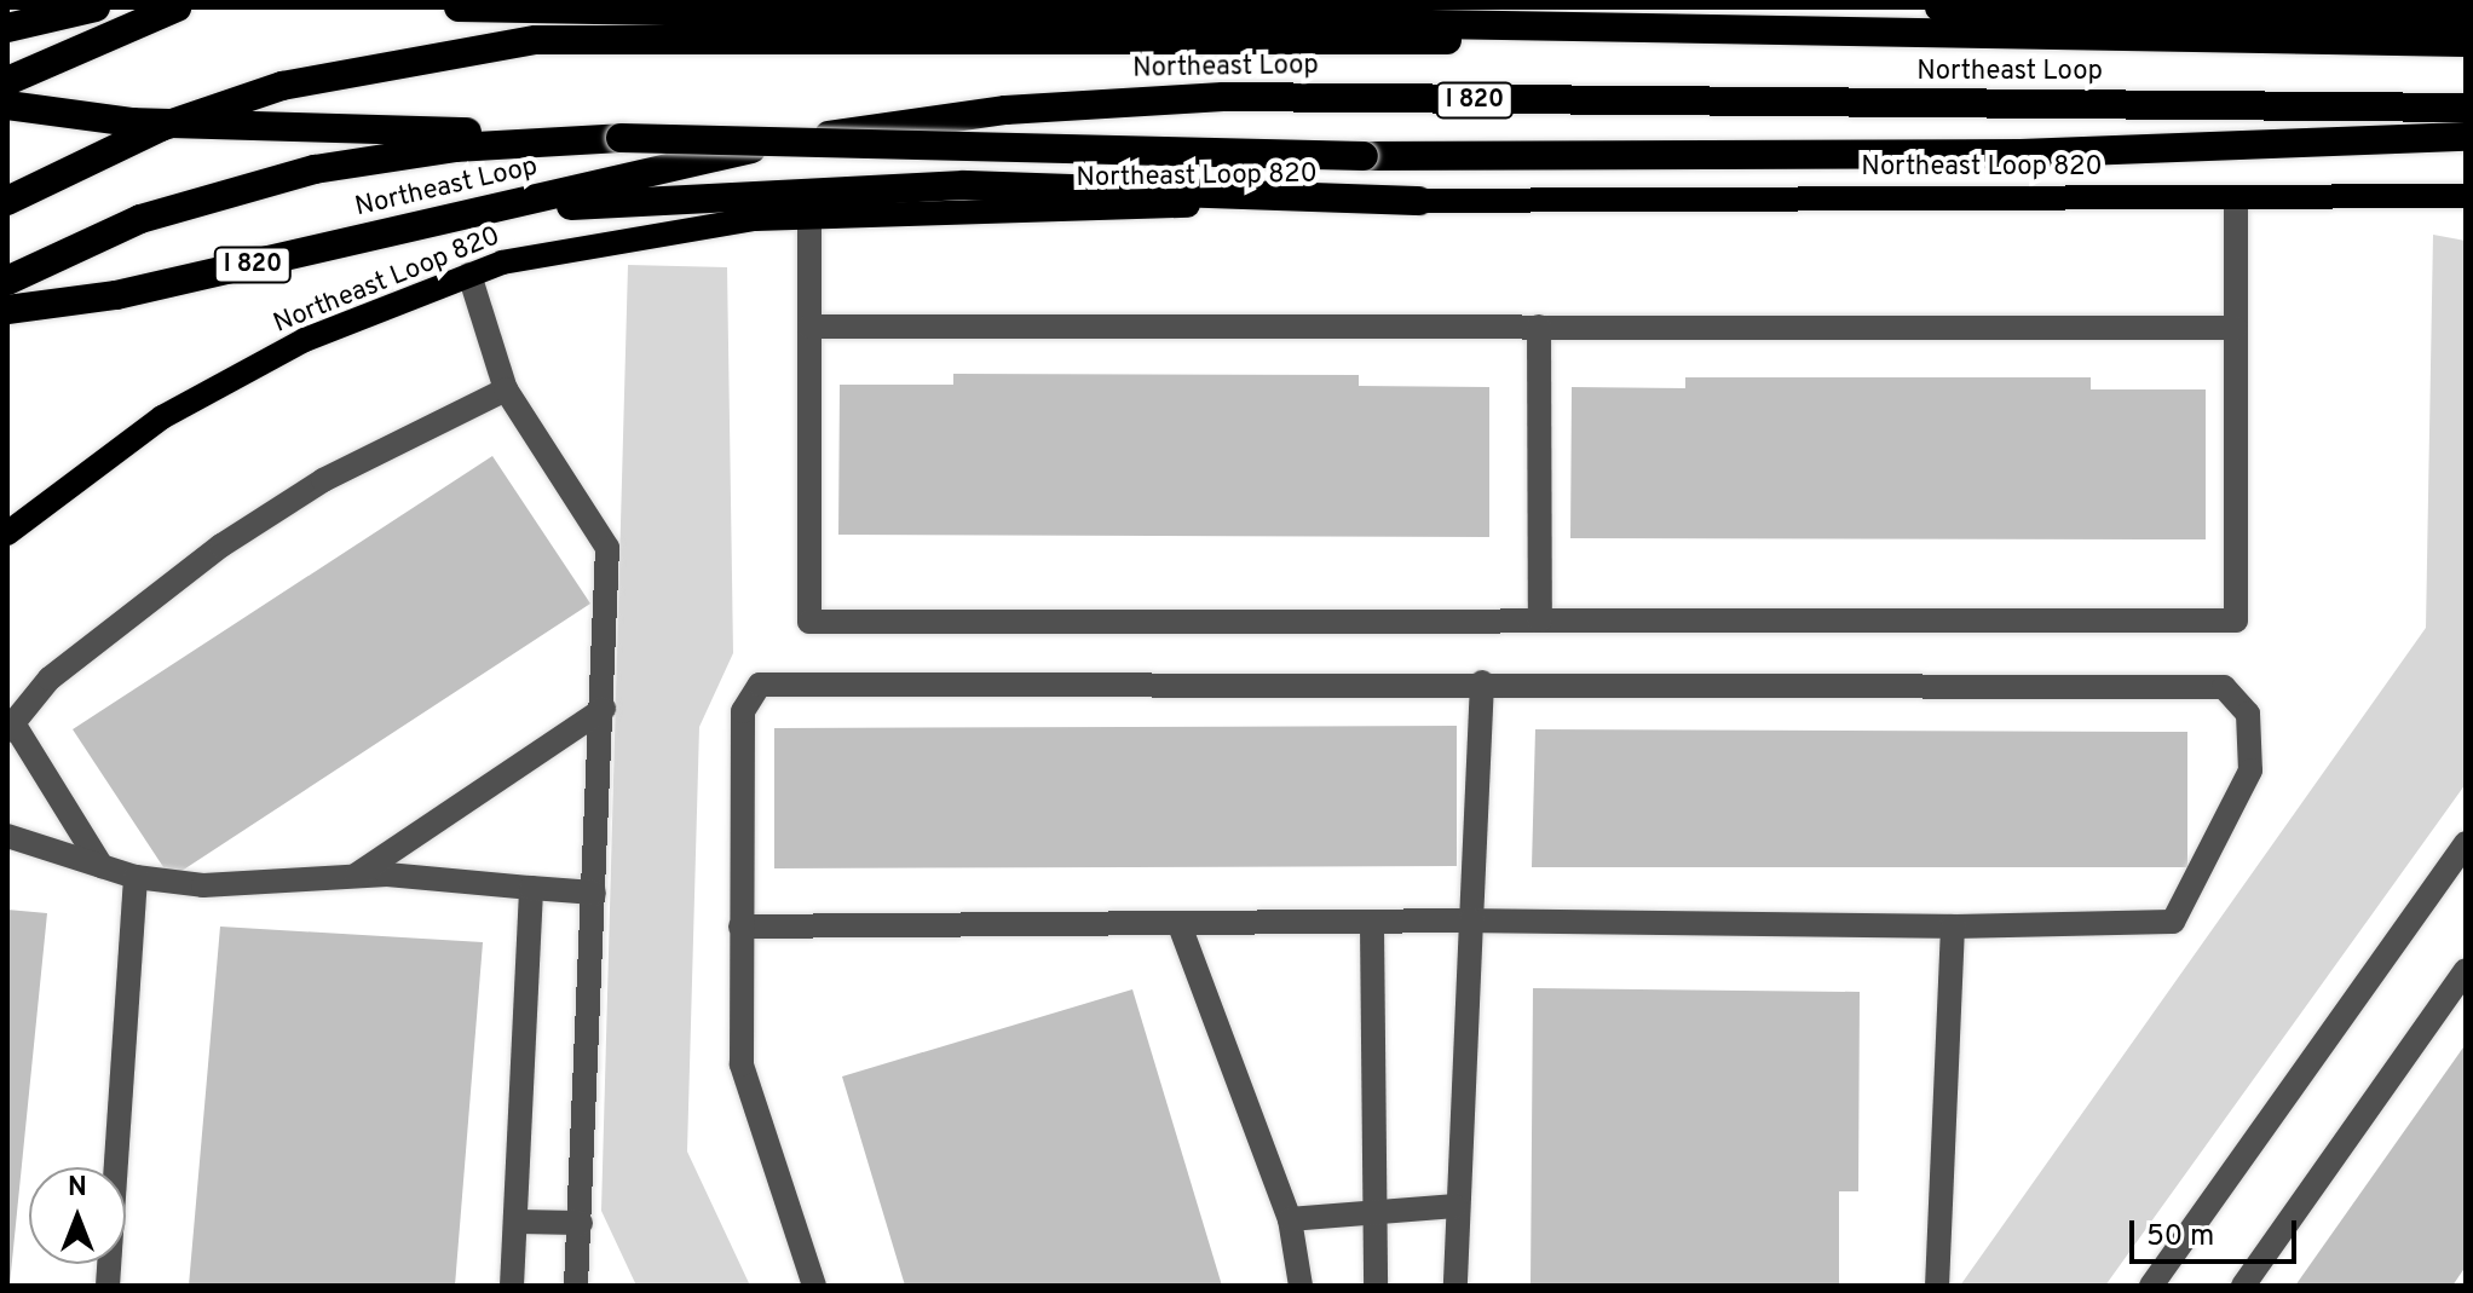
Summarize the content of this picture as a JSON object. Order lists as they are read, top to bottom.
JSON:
{
  "streets": {
    "highway": ["Northeast Loop", "I 820"],
    "main road": ["Northeast Loop 820"]
  },
  "scale_bar": "50 m",
  "north": "top"
}
